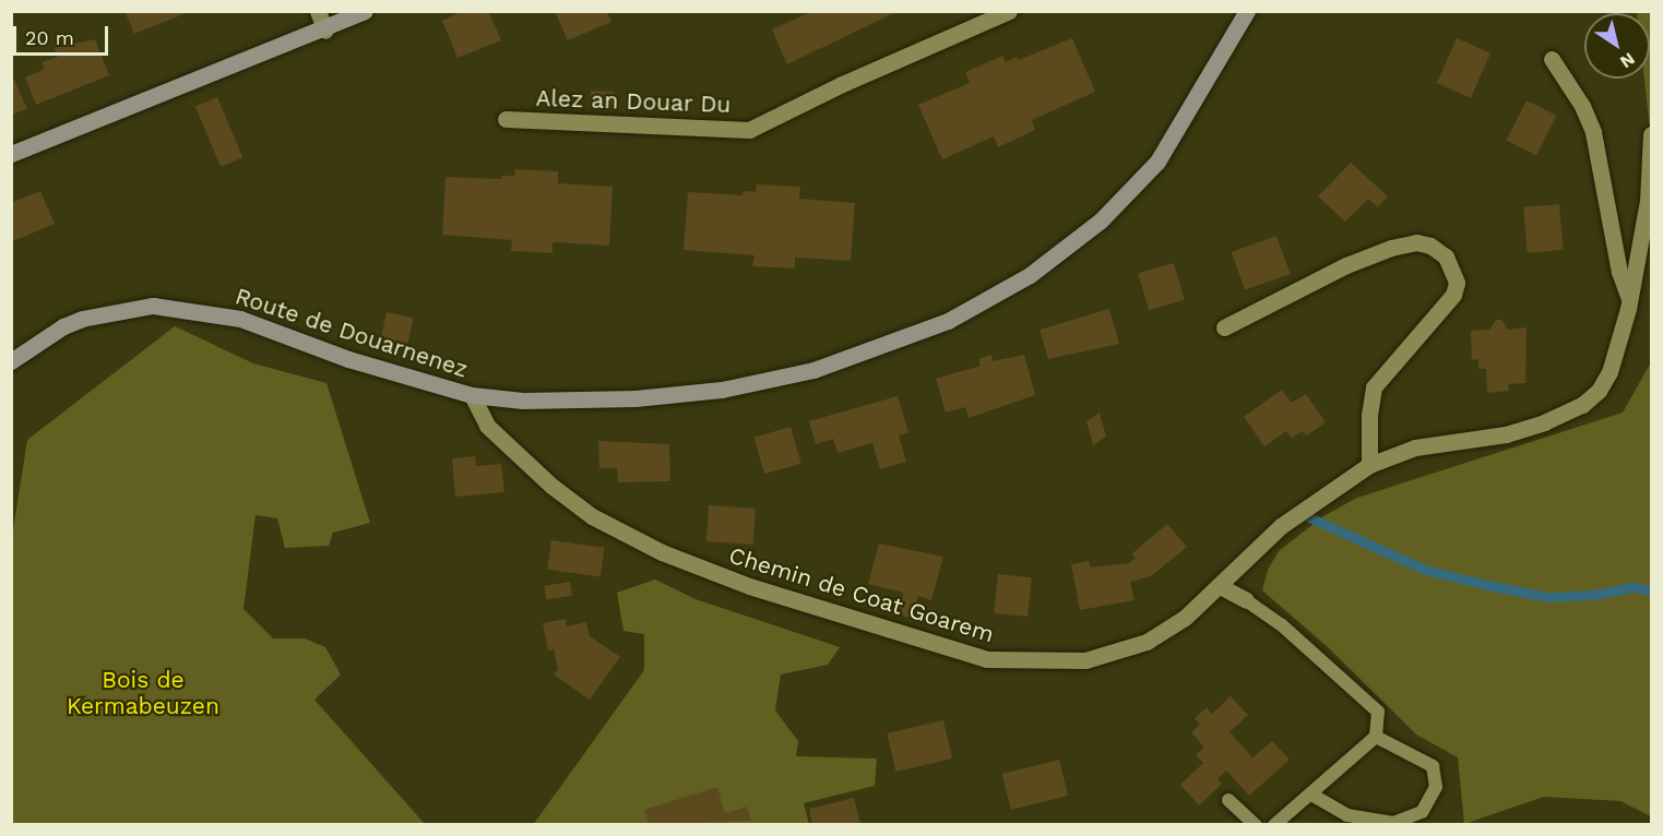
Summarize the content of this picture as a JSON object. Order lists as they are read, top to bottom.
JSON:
{
  "streets": {
    "main road": ["Route de Douarnenez"],
    "street": ["Alez an Douar Du", "Chemin de Coat Goarem"]
  },
  "crossings": [
    ["Route de Douarnenez", "Chemin de Coat Goarem"]
  ],
  "parks": ["Bois de Kermabeuzen"],
  "scale_bar": "20 m",
  "north": "bottom right"
}
